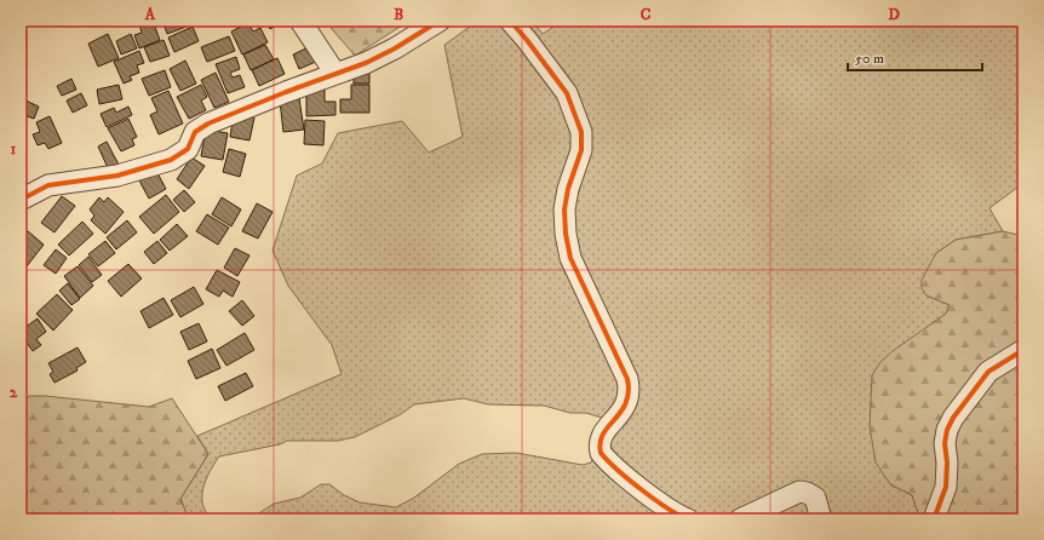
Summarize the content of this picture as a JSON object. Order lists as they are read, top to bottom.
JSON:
{
  "scale_bar": "50 m",
  "grid": {
    "columns": [
      "A",
      "B",
      "C",
      "D"
    ],
    "rows": ["1", "2"]
  }
}
